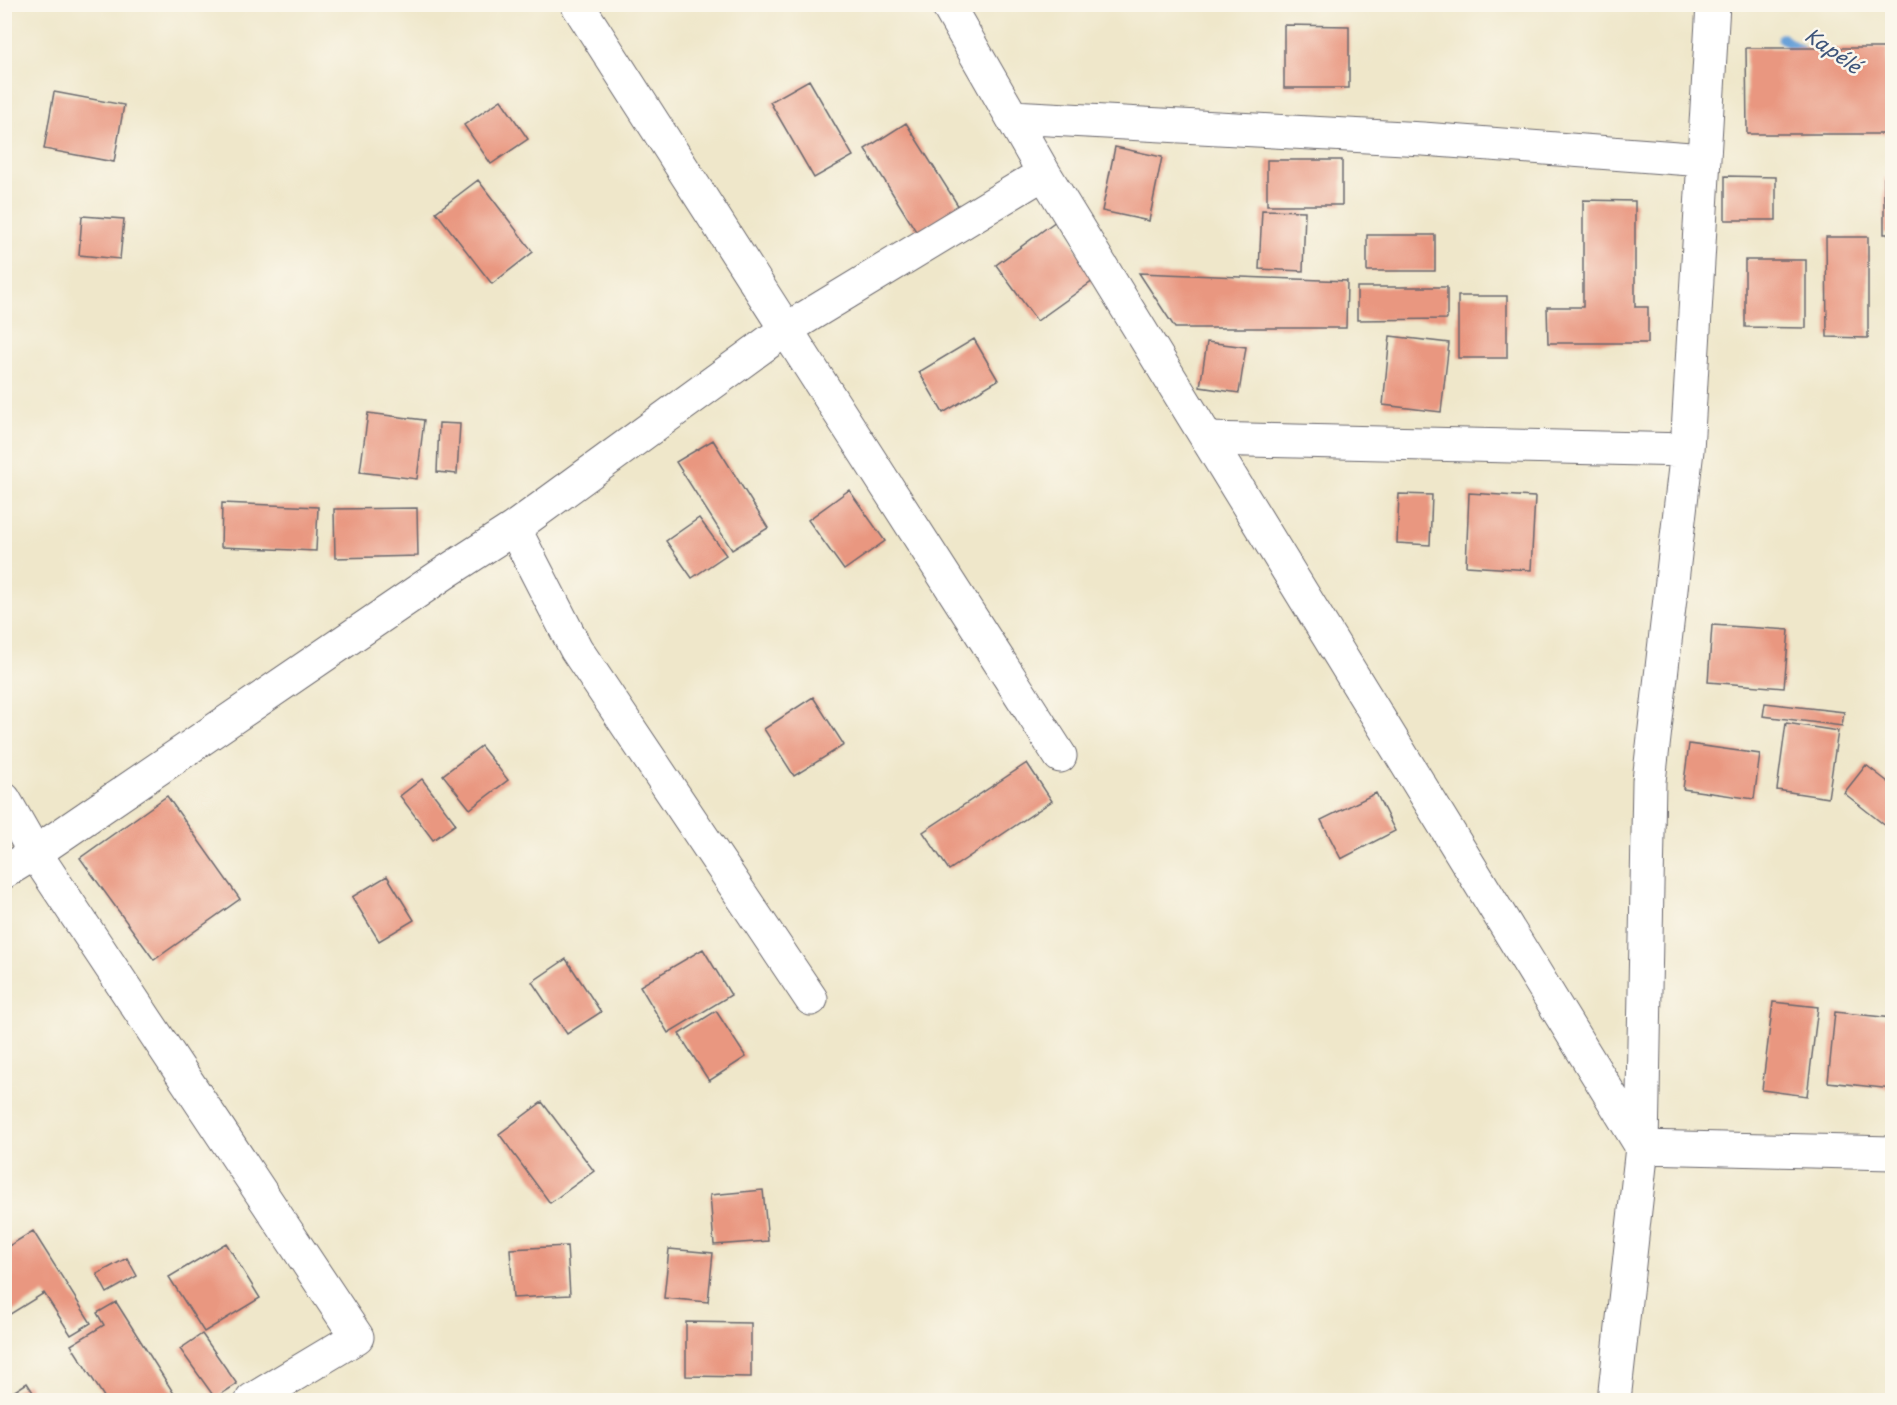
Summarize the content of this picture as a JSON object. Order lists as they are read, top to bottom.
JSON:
{
  "water": ["Kapélé"]
}
